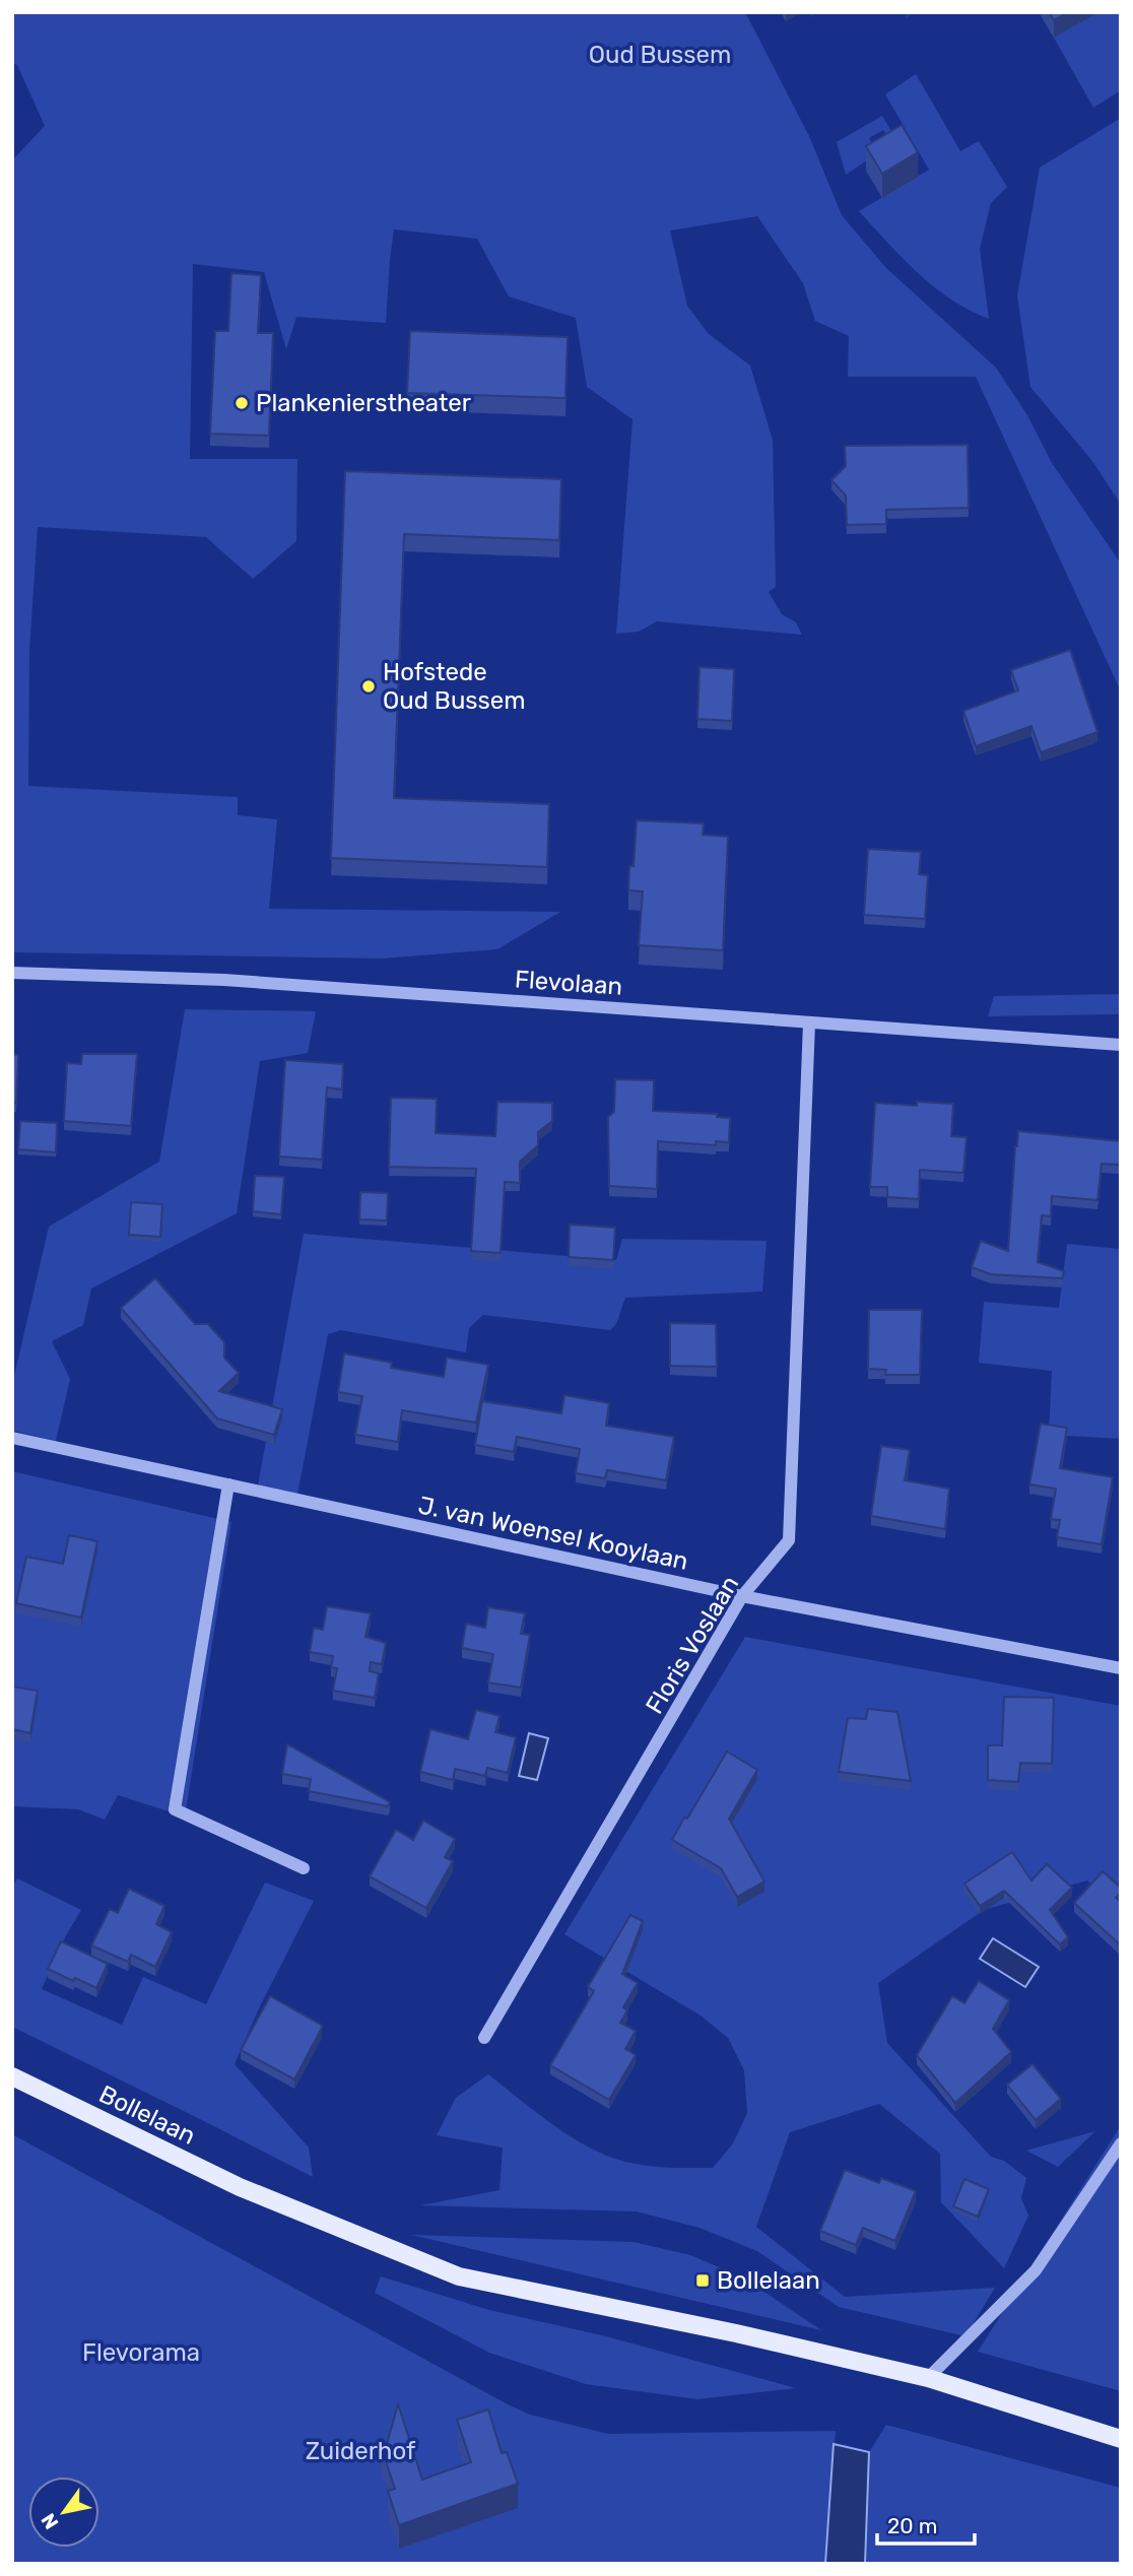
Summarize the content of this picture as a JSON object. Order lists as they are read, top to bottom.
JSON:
{
  "streets": {
    "main road": ["Bollelaan"],
    "street": ["Flevolaan", "J. van Woensel Kooylaan", "Floris Voslaan"]
  },
  "crossings": [
    ["Flevolaan", "Floris Voslaan"],
    ["J. van Woensel Kooylaan", "Floris Voslaan"]
  ],
  "parks": ["Oud Bussem", "Flevorama", "Zuiderhof"],
  "places": {
    "other": ["Plankenierstheater", "Hofstede Oud Bussem"],
    "transit": ["Bollelaan"]
  },
  "scale_bar": "20 m",
  "north": "bottom left"
}
